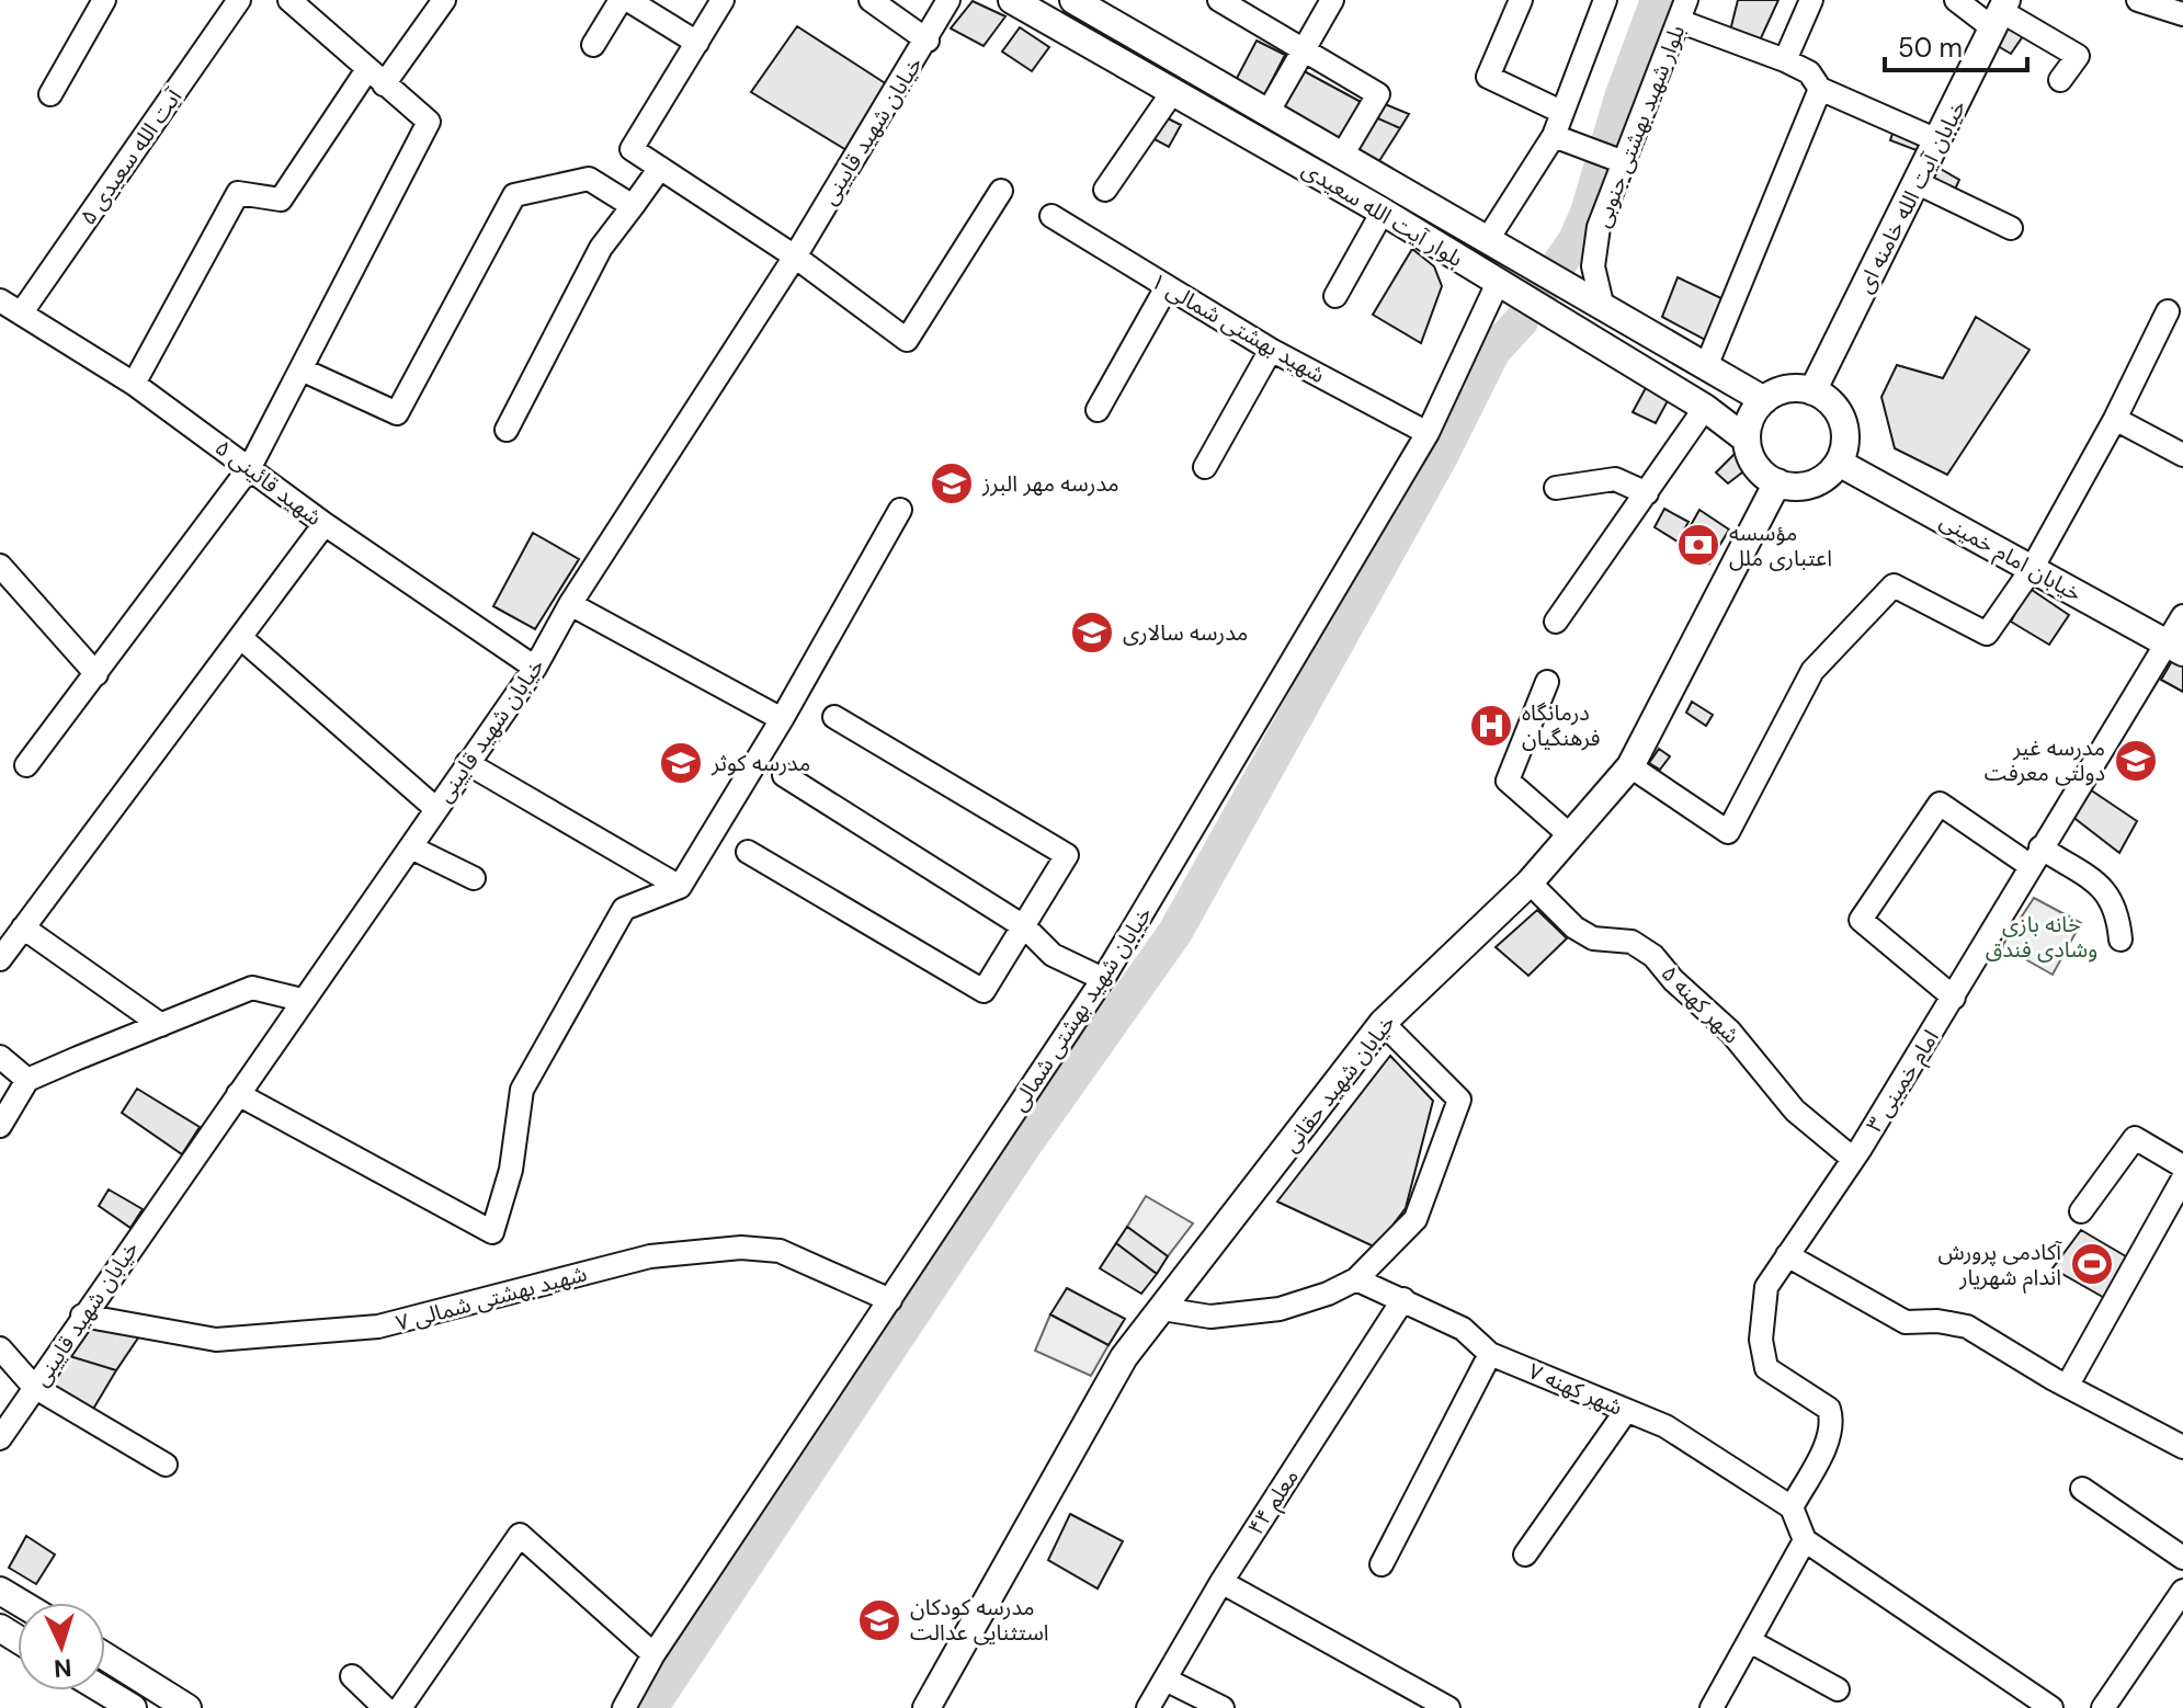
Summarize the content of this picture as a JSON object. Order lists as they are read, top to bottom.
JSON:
{
  "streets": {
    "main road": [
      "خیابان آیت الله خامنه ای",
      "بلوار آیت الله سعیدی",
      "خیابان امام خمینی",
      "خیابان شهید حقانی"
    ],
    "street": [
      "بلوار شهید بهشتی جنوبی",
      "خیابان شهید قایینی",
      "آیت الله سعیدی ۵",
      "شهید بهشتی شمالی ۱",
      "شهید قائینی ۵",
      "شهر کهنه ۵",
      "خیابان شهید بهشتی شمالی",
      "امام خمینی ۳",
      "شهید بهشتی شمالی ۷",
      "شهر کهنه ۷",
      "معلم ۴۴"
    ]
  },
  "crossings": [
    ["بلوار شهید بهشتی جنوبی", "بلوار آیت الله سعیدی"],
    ["خیابان شهید قایینی", "شهید قائینی ۵"],
    ["خیابان شهید قایینی", "شهید بهشتی شمالی ۷"],
    ["آیت الله سعیدی ۵", "شهید قائینی ۵"],
    ["خیابان آیت الله خامنه ای", "بلوار آیت الله سعیدی"],
    ["خیابان آیت الله خامنه ای", "خیابان امام خمینی"],
    ["خیابان آیت الله خامنه ای", "خیابان شهید حقانی"],
    ["بلوار آیت الله سعیدی", "خیابان امام خمینی"],
    ["بلوار آیت الله سعیدی", "خیابان شهید بهشتی شمالی"],
    ["بلوار آیت الله سعیدی", "خیابان شهید حقانی"],
    ["شهید بهشتی شمالی ۱", "خیابان شهید بهشتی شمالی"],
    ["خیابان امام خمینی", "امام خمینی ۳"],
    ["خیابان امام خمینی", "خیابان شهید حقانی"],
    ["شهر کهنه ۵", "امام خمینی ۳"],
    ["شهر کهنه ۵", "خیابان شهید حقانی"],
    ["خیابان شهید بهشتی شمالی", "شهید بهشتی شمالی ۷"],
    ["امام خمینی ۳", "شهر کهنه ۷"],
    ["شهر کهنه ۷", "معلم ۴۴"]
  ],
  "parks": ["خانه بازی وشادی فندق"],
  "places": {
    "school or university": [
      "مدرسه مهر البرز",
      "مدرسه سالاری",
      "مدرسه غیر دولتی معرفت",
      "مدرسه کوثر",
      "مدرسه کودکان استثنایی عدالت"
    ],
    "bank": ["مؤسسه اعتباری ملل"],
    "hospital": ["درمانگاه فرهنگیان"],
    "sports": ["آکادمی پرورش اندام شهریار"]
  },
  "scale_bar": "50 m",
  "north": "bottom"
}
